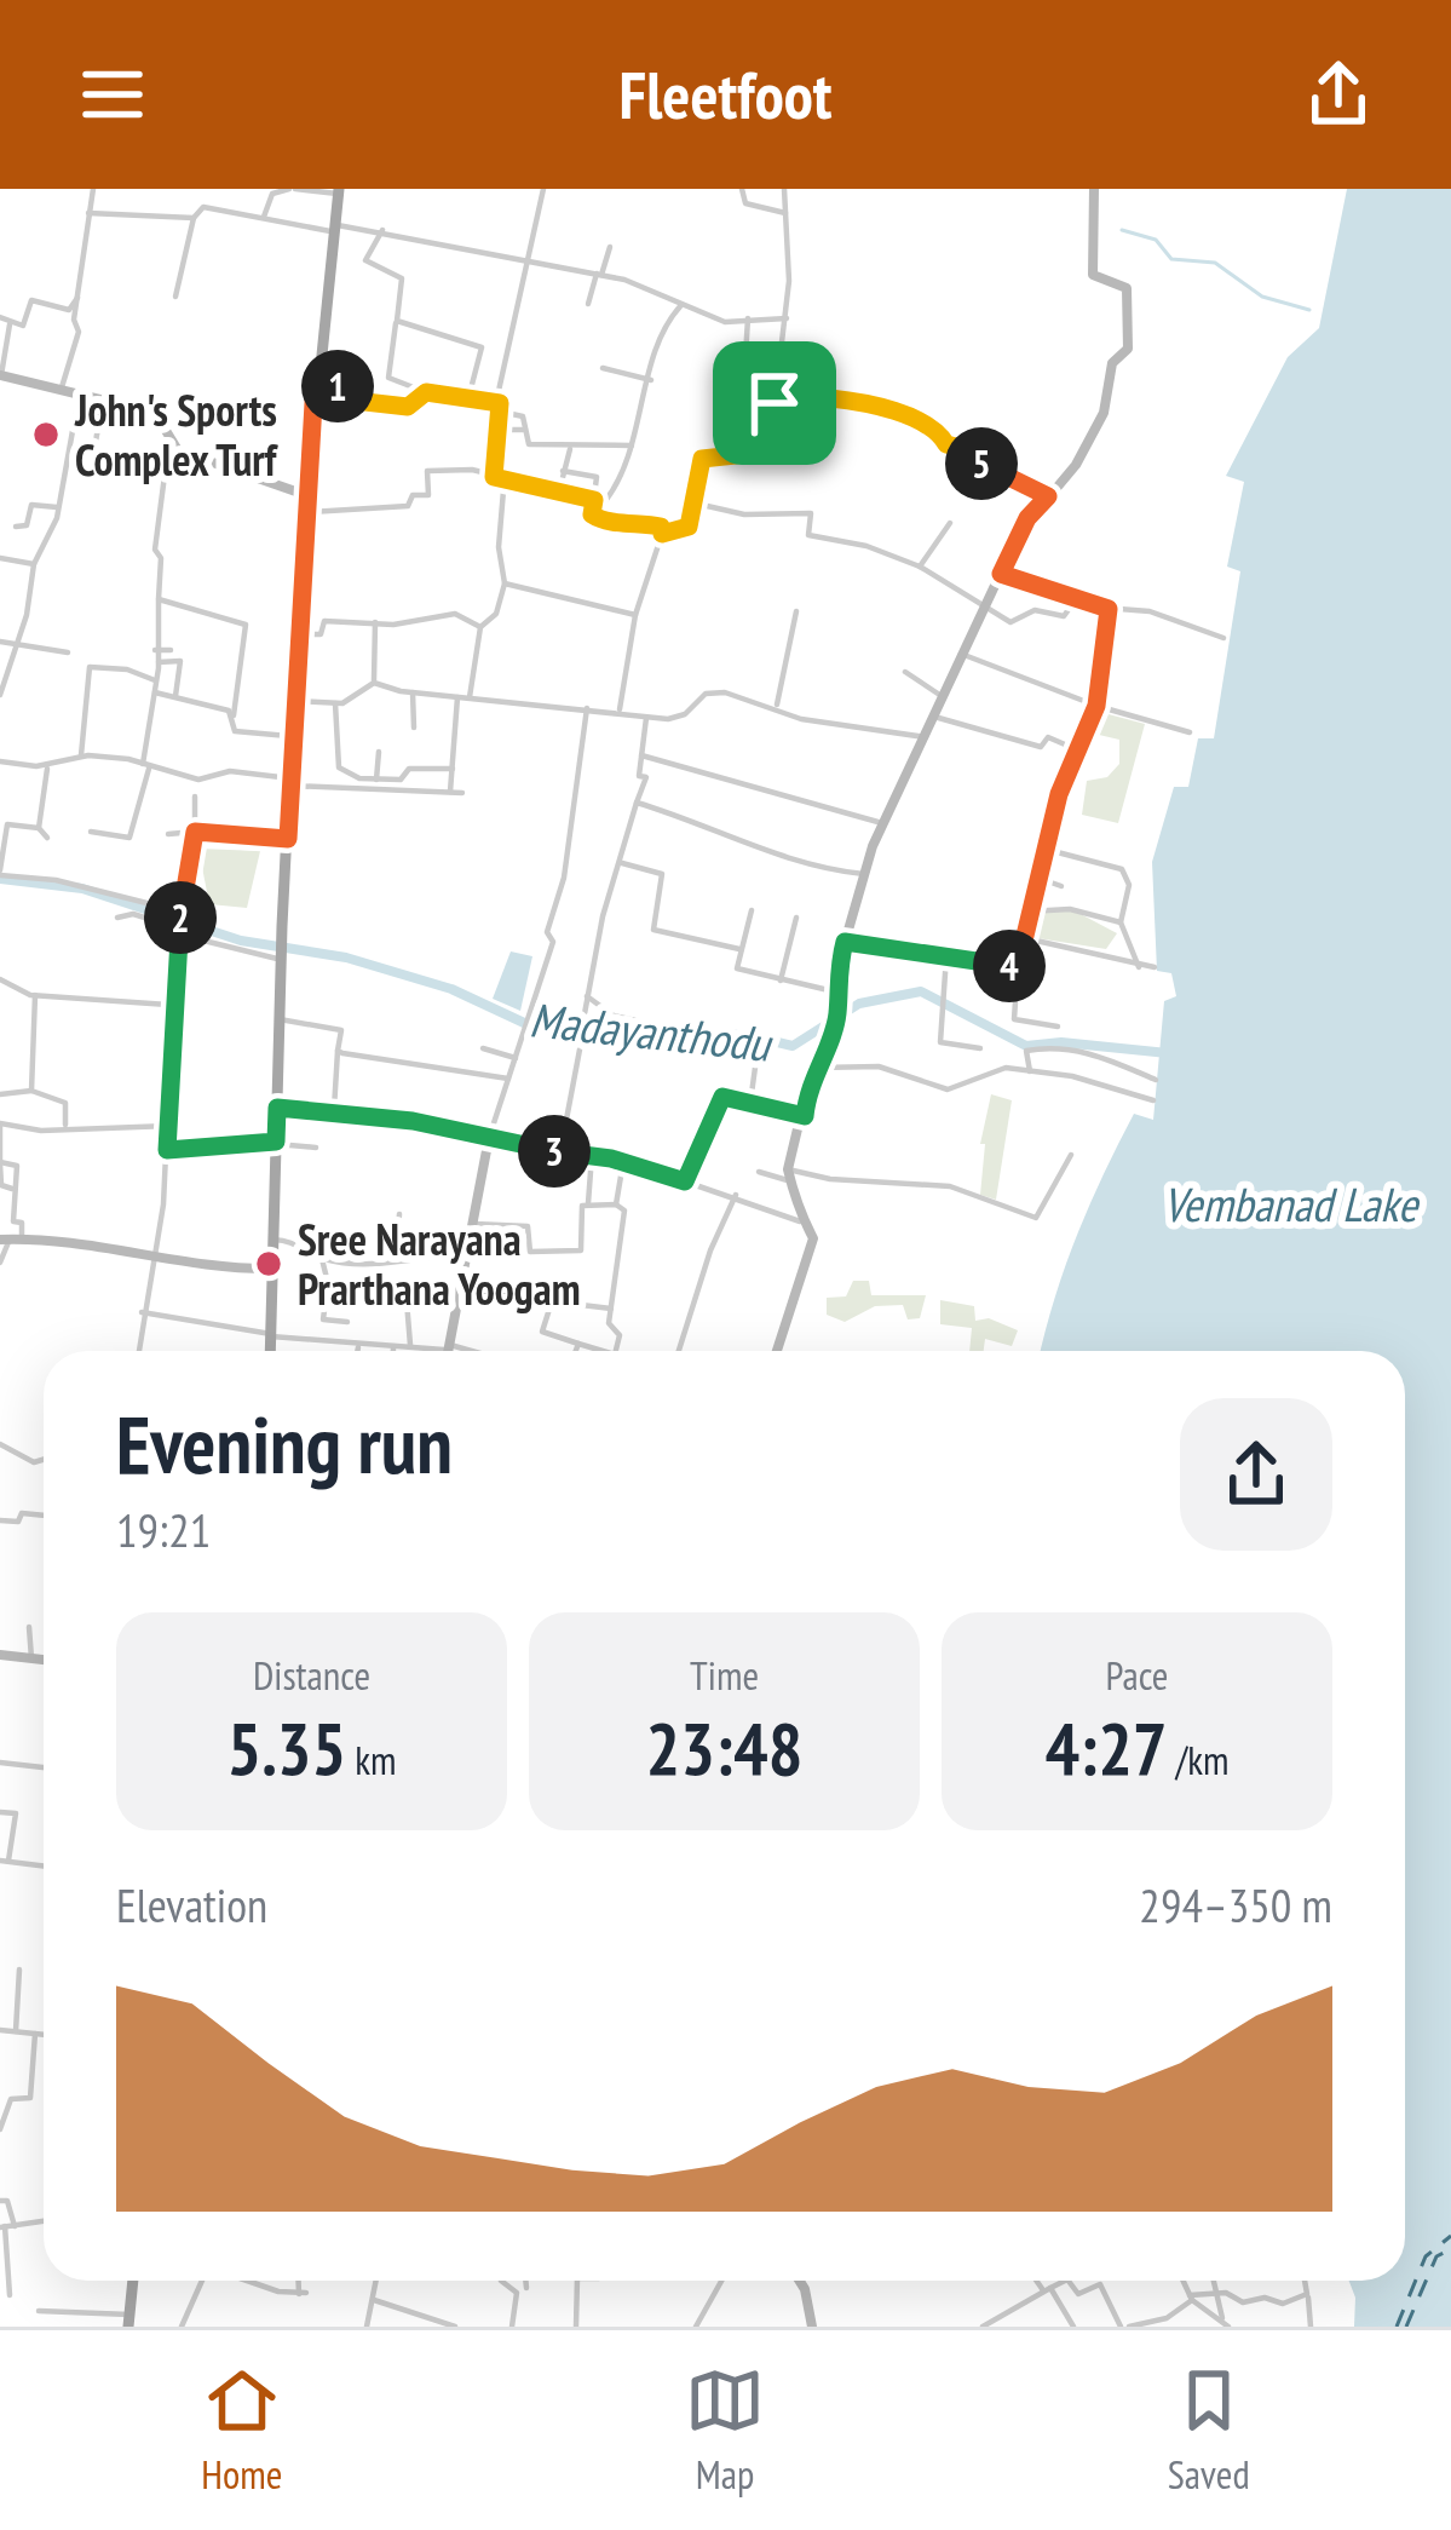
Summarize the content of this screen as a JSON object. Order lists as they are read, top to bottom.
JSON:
{
  "water": ["Madayanthodu", "Vembanad Lake"],
  "places": ["John's Sports Complex Turf", "Sree Narayana Prarthana Yoogam"],
  "page": {
    "header": "Fleetfoot",
    "pins": [
      "1",
      "5",
      "2",
      "4",
      "3"
    ],
    "heading": ["Evening run", "19:21"],
    "stats": [
      ["Distance", "5.35 km"],
      ["Time", "23:48"],
      ["Pace", "4:27 /km"]
    ],
    "chart": ["Elevation", "294–350 m"],
    "tabs": ["Home", "Map", "Saved"]
  }
}
